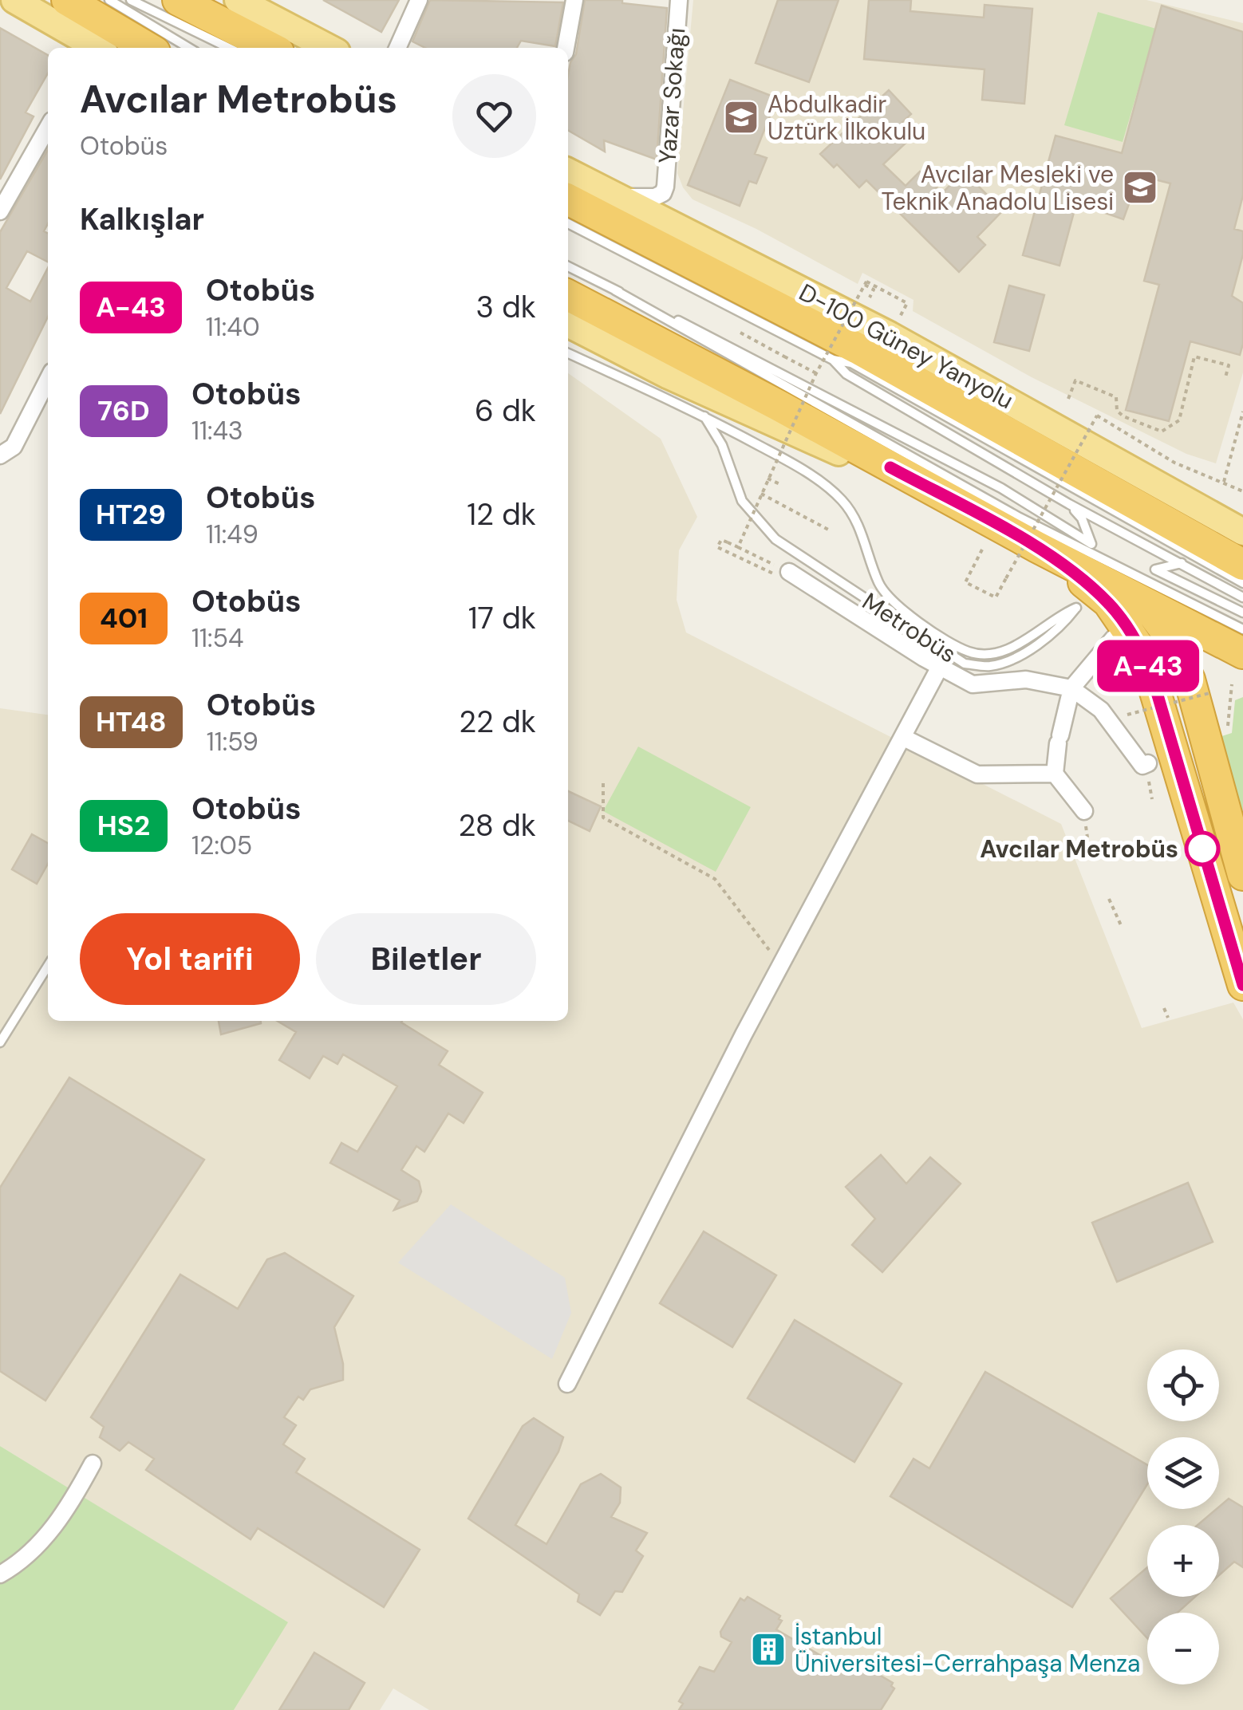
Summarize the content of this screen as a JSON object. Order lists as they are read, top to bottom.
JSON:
{
  "streets": {
    "main road": ["D-100 Güney Yanyolu"],
    "street": ["Yazar Sokağı"],
    "lane": ["Metrobüs"]
  },
  "crossings": [
    ["Yazar Sokağı", "D-100 Güney Yanyolu"]
  ],
  "places": {
    "school or university": ["Abdulkadir Uztürk İlkokulu", "Avcılar Mesleki ve Teknik Anadolu Lisesi"],
    "other": ["Avcılar Metrobüs"],
    "building": ["İstanbul Üniversitesi-Cerrahpaşa Menza"]
  },
  "lines": ["bus line A-43"],
  "page": {
    "on_map": "A-43",
    "heading": [
      ["Avcılar Metrobüs", "Otobüs"],
      "Kalkışlar"
    ],
    "list": [
      {
        "mark": "A-43",
        "name": "Otobüs",
        "note": "11:40",
        "value": "3 dk"
      },
      {
        "mark": "76D",
        "name": "Otobüs",
        "note": "11:43",
        "value": "6 dk"
      },
      {
        "mark": "HT29",
        "name": "Otobüs",
        "note": "11:49",
        "value": "12 dk"
      },
      {
        "mark": "401",
        "name": "Otobüs",
        "note": "11:54",
        "value": "17 dk"
      },
      {
        "mark": "HT48",
        "name": "Otobüs",
        "note": "11:59",
        "value": "22 dk"
      },
      {
        "mark": "HS2",
        "name": "Otobüs",
        "note": "12:05",
        "value": "28 dk"
      }
    ],
    "buttons": ["Yol tarifi", "Biletler"],
    "map_buttons": ["+", "−"]
  }
}
